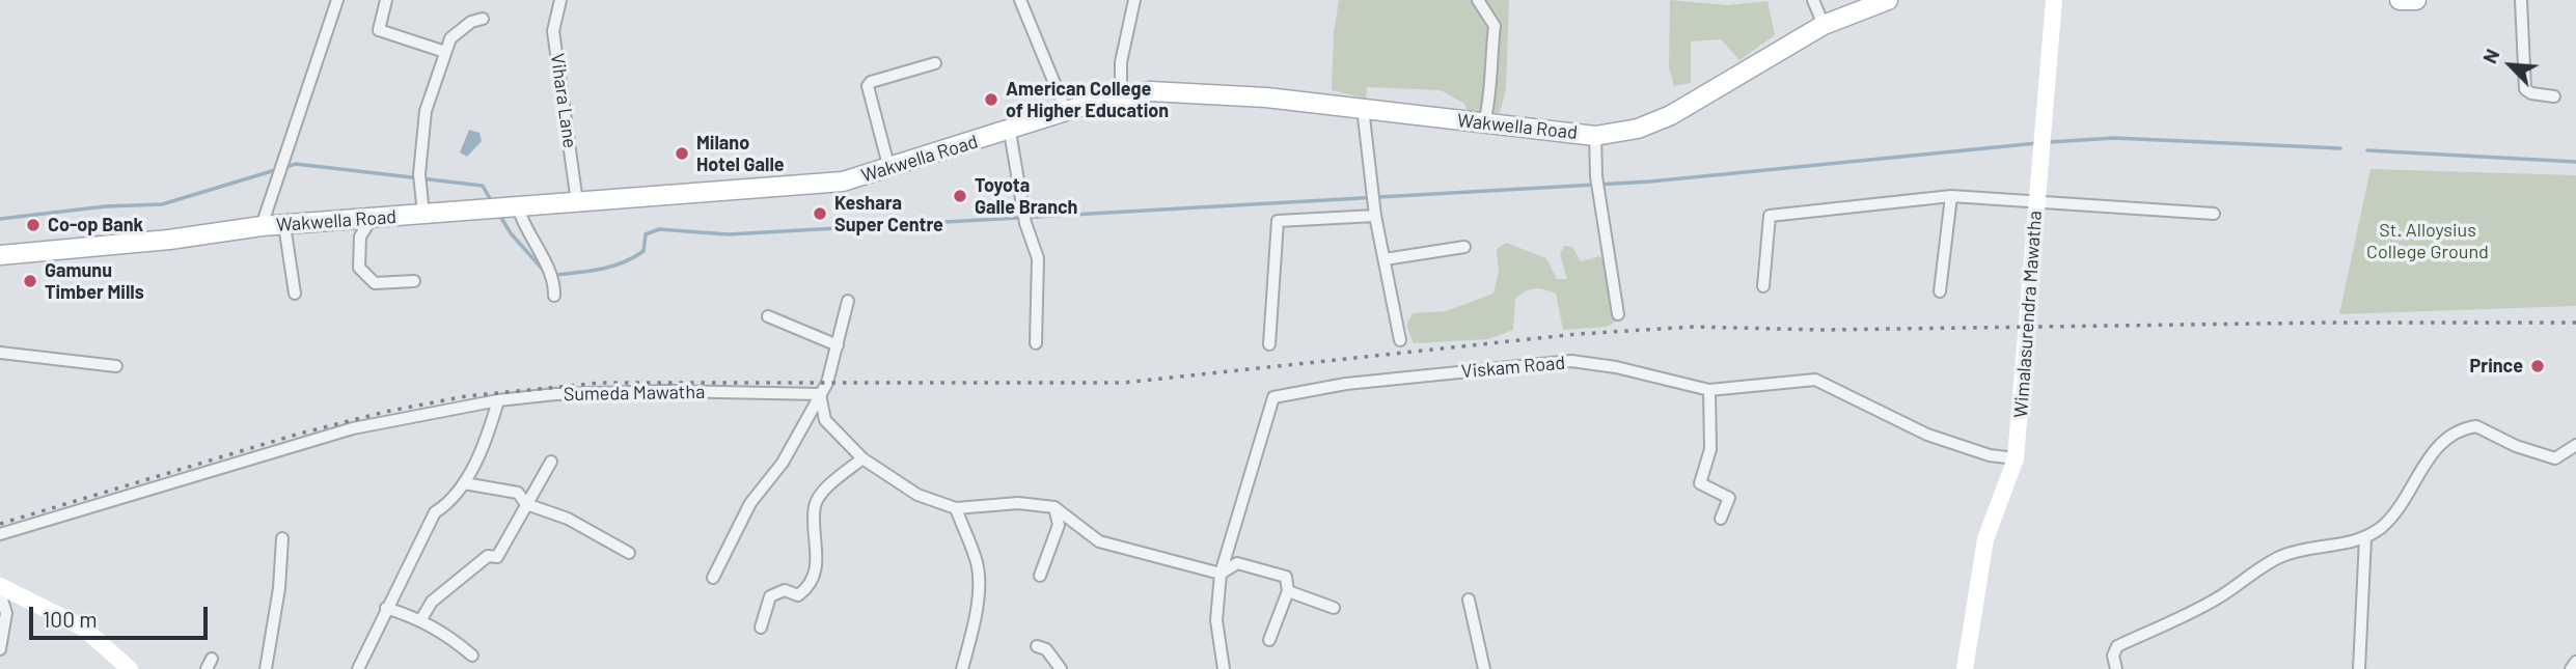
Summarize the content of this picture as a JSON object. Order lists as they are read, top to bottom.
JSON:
{
  "streets": {
    "main road": ["Wakwella Road"],
    "street": [
      "Vihara Lane",
      "Wimalasurendra Mawatha",
      "Viskam Road",
      "Sumeda Mawatha"
    ]
  },
  "crossings": [
    ["Vihara Lane", "Wakwella Road"],
    ["Wimalasurendra Mawatha", "Viskam Road"]
  ],
  "parks": ["St. Alloysius College Ground"],
  "places": [
    "American College of Higher Education",
    "Milano Hotel Galle",
    "Toyota Galle Branch",
    "Keshara Super Centre",
    "Co-op Bank",
    "Gamunu Timber Mills",
    "Prince"
  ],
  "scale_bar": "100 m",
  "north": "top left"
}
